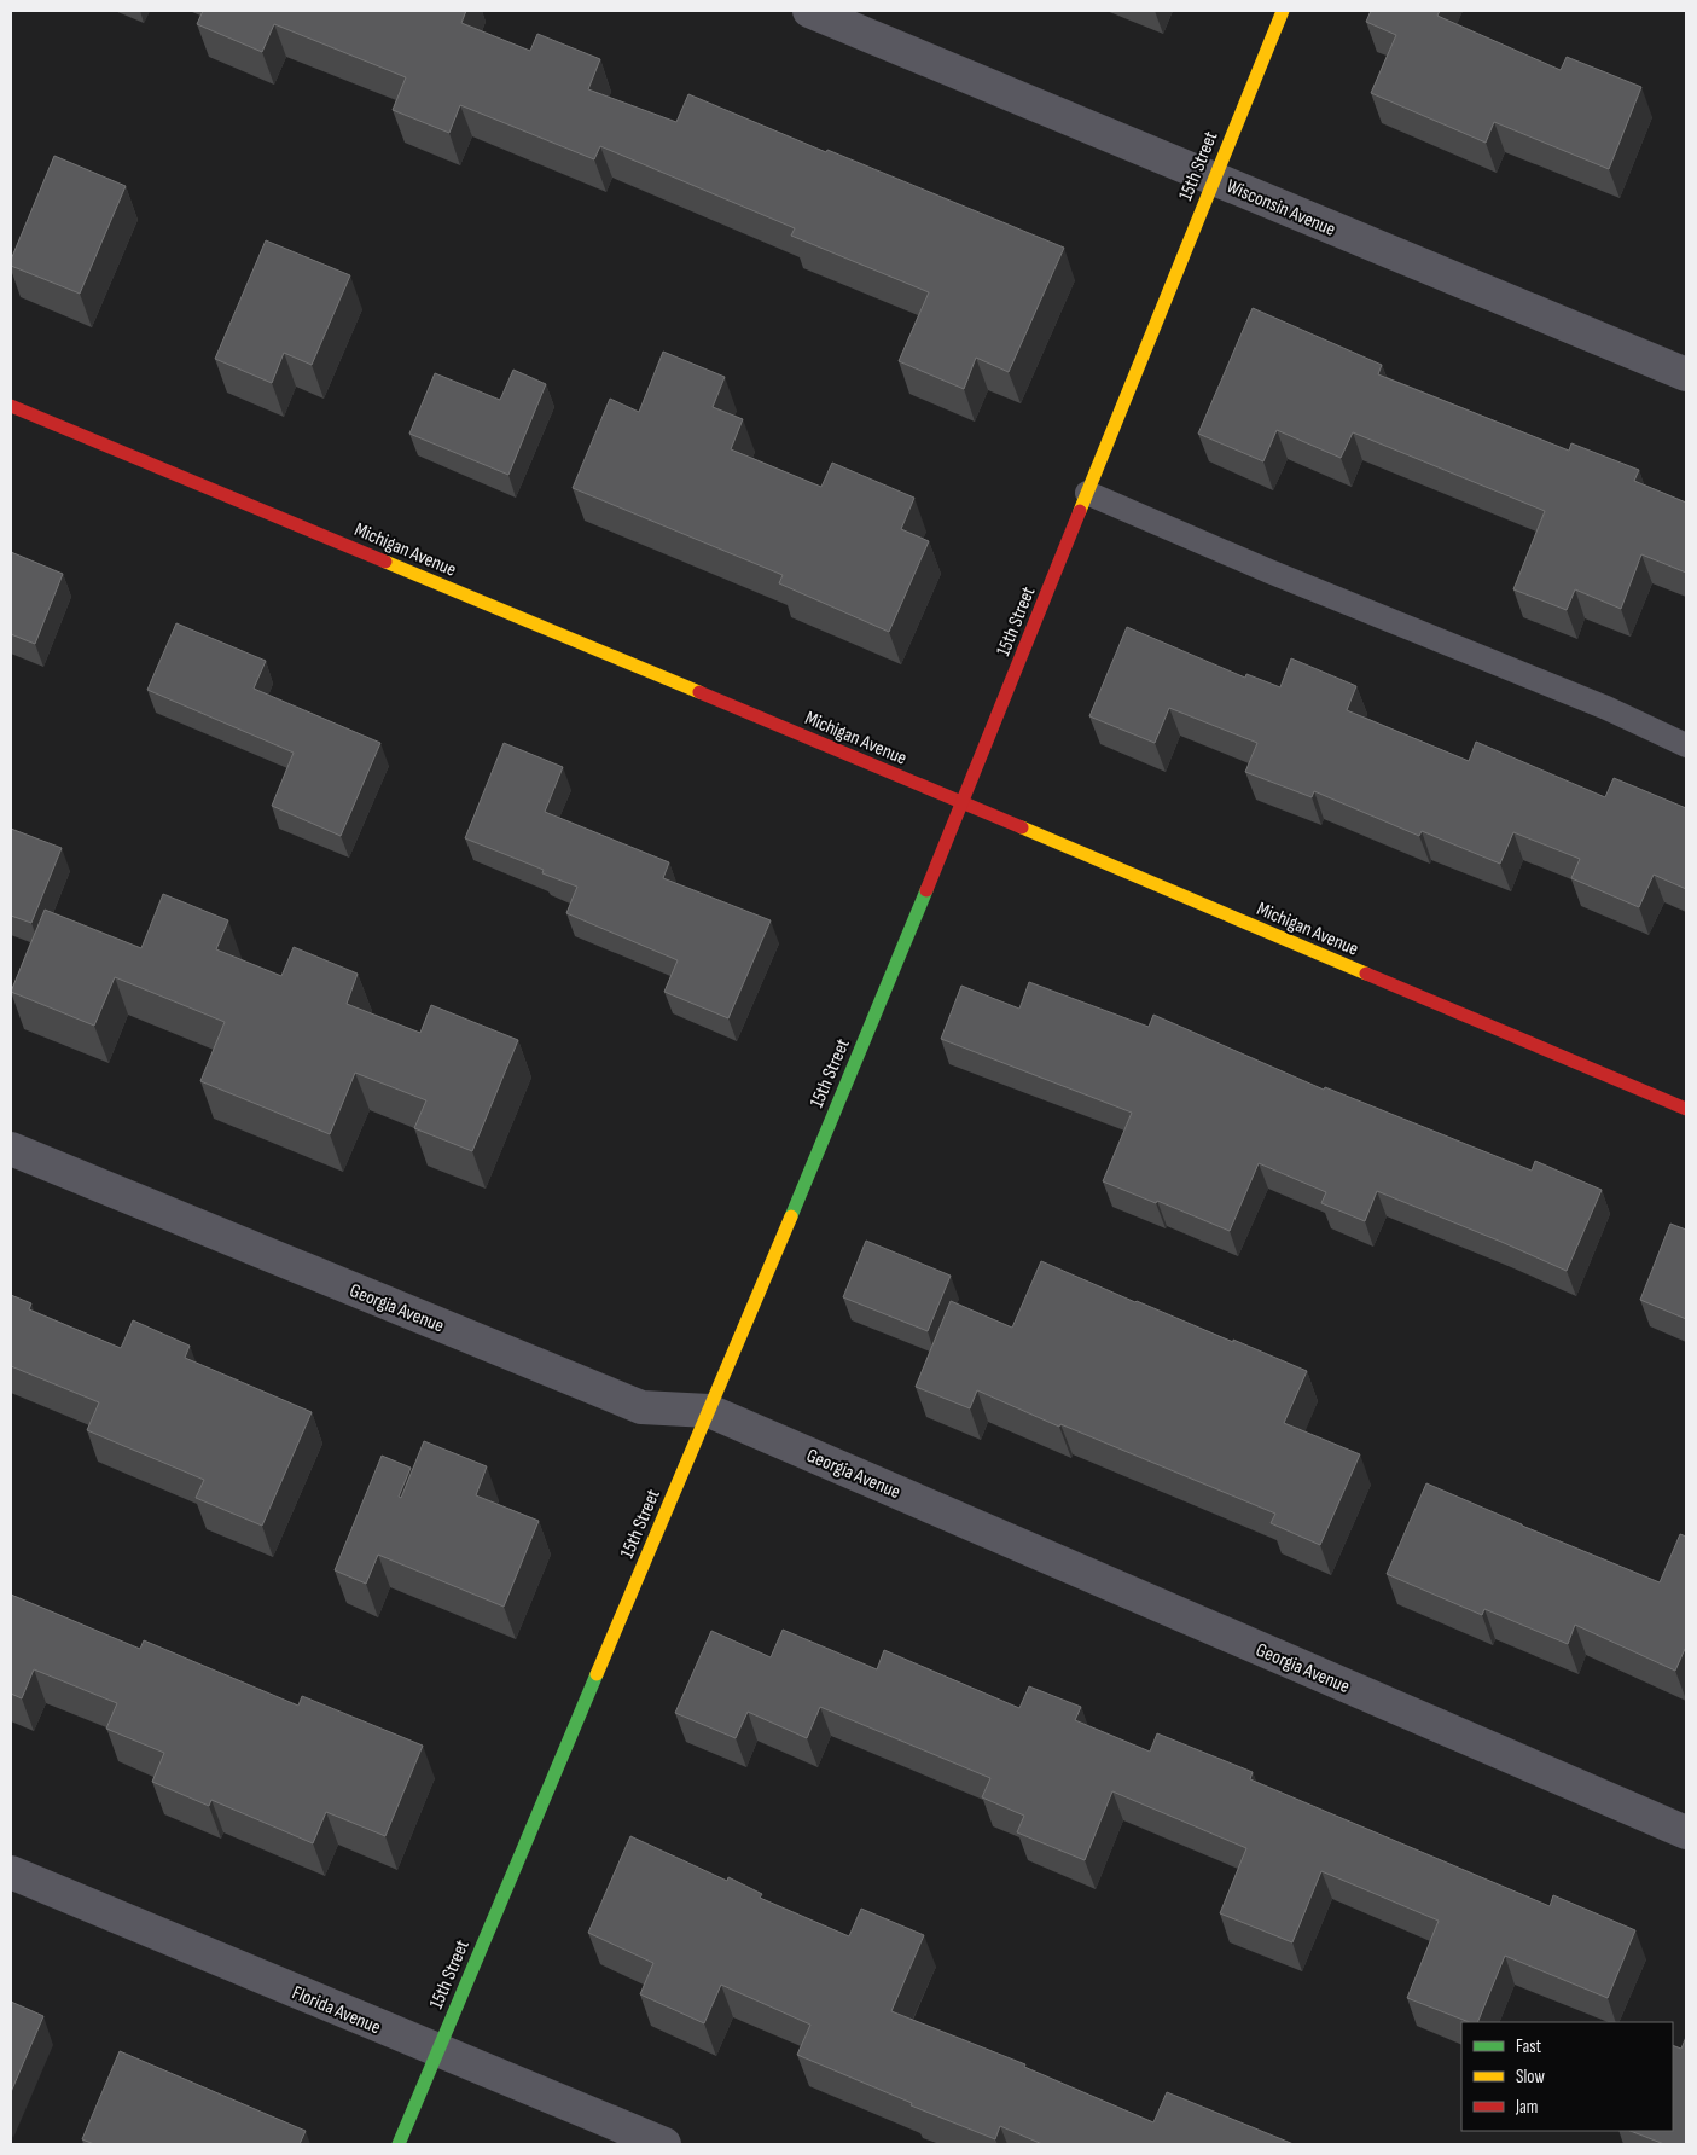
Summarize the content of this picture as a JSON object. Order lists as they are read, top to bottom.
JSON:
{
  "streets": {
    "street": [
      "15th Street",
      "Wisconsin Avenue",
      "Michigan Avenue",
      "Georgia Avenue",
      "Florida Avenue"
    ]
  },
  "crossings": [
    ["15th Street", "Wisconsin Avenue"],
    ["15th Street", "Michigan Avenue"],
    ["15th Street", "Georgia Avenue"],
    ["15th Street", "Florida Avenue"]
  ],
  "legend": ["Fast", "Slow", "Jam"]
}
